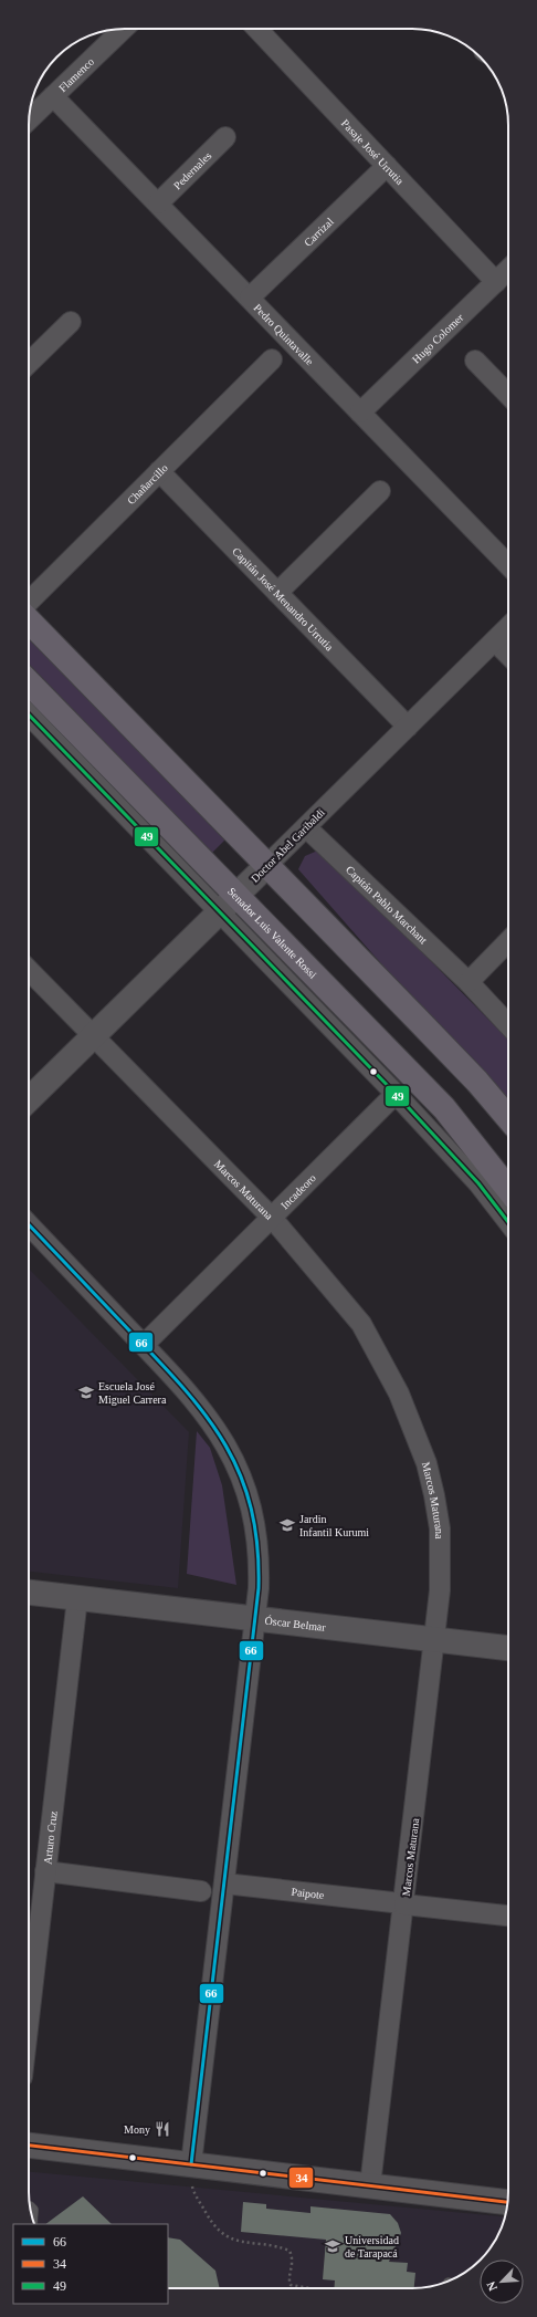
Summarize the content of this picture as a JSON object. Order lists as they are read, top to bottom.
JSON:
{
  "streets": {
    "main road": ["Senador Luis Valente Rossi"],
    "street": [
      "Flamenco",
      "Pasaje José Urrutia",
      "Pedernales",
      "Carrizal",
      "Pedro Quintavalle",
      "Hugo Colomer",
      "Chañarcillo",
      "Capitán José Menandro Urrutia",
      "Doctor Abel Garibaldi",
      "Capitán Pablo Marchant",
      "Marcos Maturana",
      "Incadeoro",
      "Óscar Belmar",
      "Arturo Cruz",
      "Paipote"
    ]
  },
  "crossings": [
    ["Flamenco", "Pedro Quintavalle"],
    ["Pasaje José Urrutia", "Carrizal"],
    ["Pasaje José Urrutia", "Hugo Colomer"],
    ["Pedernales", "Pedro Quintavalle"],
    ["Carrizal", "Pedro Quintavalle"],
    ["Pedro Quintavalle", "Hugo Colomer"],
    ["Chañarcillo", "Capitán José Menandro Urrutia"],
    ["Capitán José Menandro Urrutia", "Doctor Abel Garibaldi"],
    ["Doctor Abel Garibaldi", "Capitán Pablo Marchant"],
    ["Doctor Abel Garibaldi", "Senador Luis Valente Rossi"],
    ["Doctor Abel Garibaldi", "Marcos Maturana"],
    ["Marcos Maturana", "Incadeoro"],
    ["Marcos Maturana", "Óscar Belmar"],
    ["Marcos Maturana", "Paipote"],
    ["Óscar Belmar", "Arturo Cruz"]
  ],
  "places": {
    "school or university": ["Escuela José Miguel Carrera", "Jardin Infantil Kurumi", "Universidad de Tarapacá"],
    "restaurant": ["Mony"]
  },
  "lines": ["transit line 49", "transit line 66", "transit line 34"],
  "legend": ["66", "34", "49"],
  "north": "bottom left"
}
